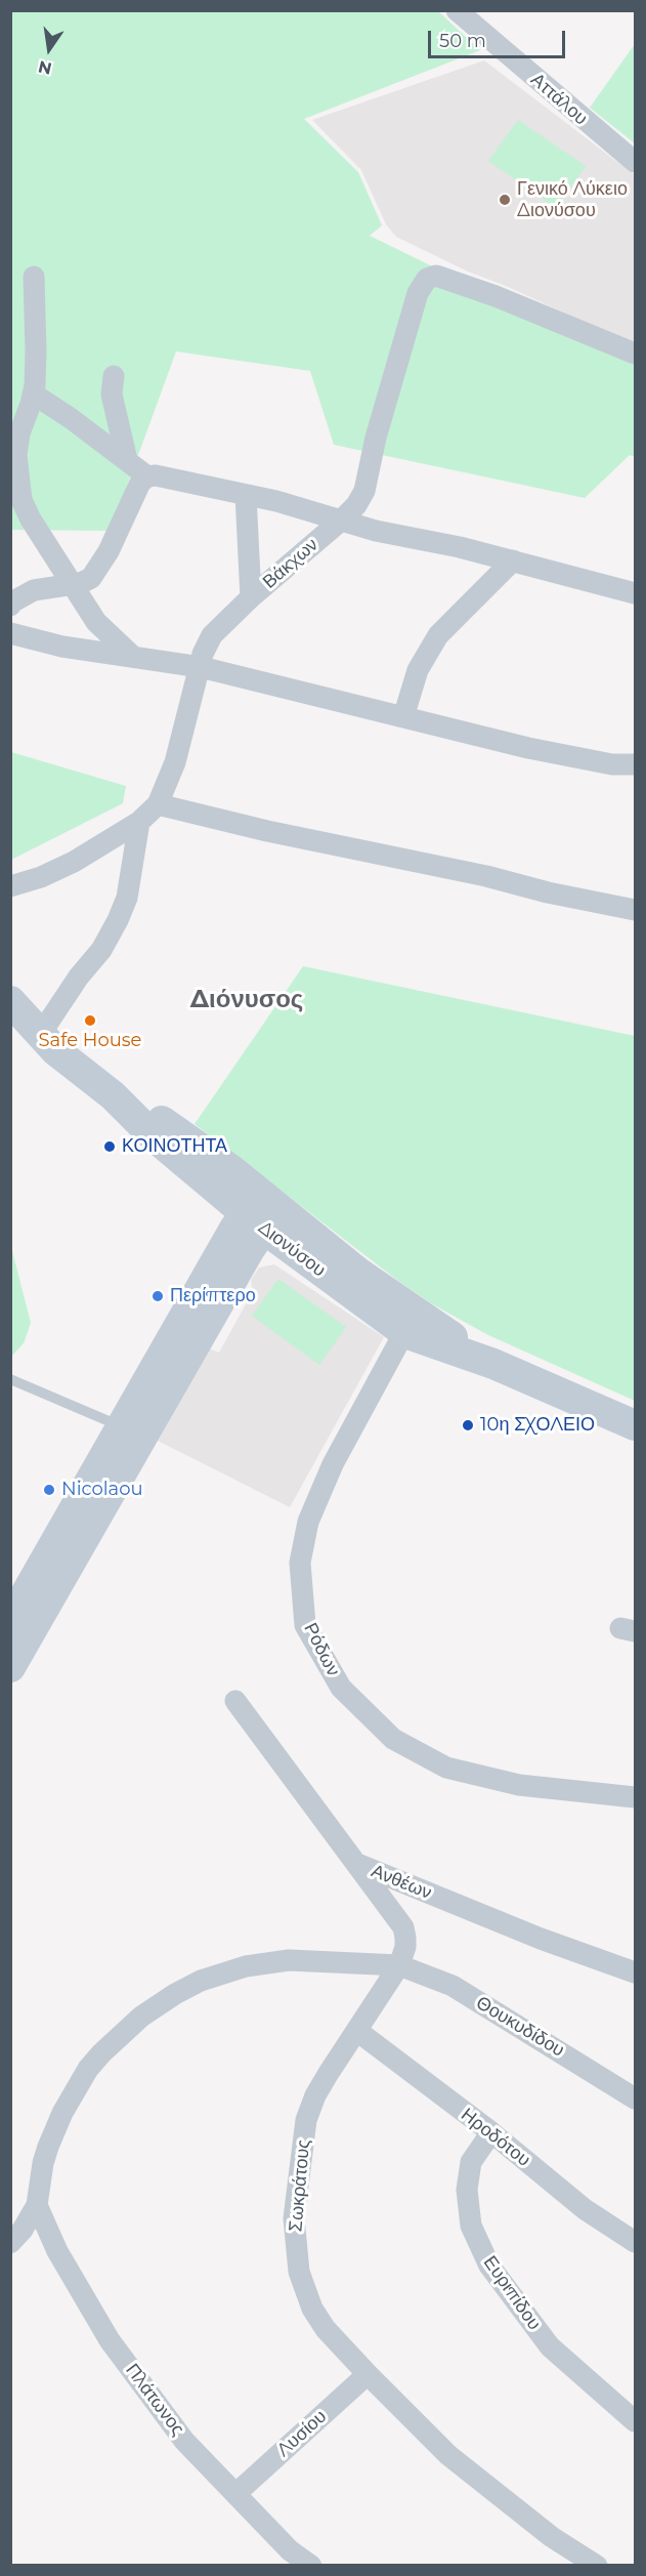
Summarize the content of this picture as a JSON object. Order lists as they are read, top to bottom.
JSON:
{
  "streets": {
    "main road": ["Διονύσου"],
    "street": [
      "Αττάλου",
      "Βάκχων",
      "Ρόδων",
      "Ανθέων",
      "Θουκυδίδου",
      "Ηροδότου",
      "Σωκράτους",
      "Ευριπίδου",
      "Πλάτωνος",
      "Λυσίου"
    ]
  },
  "crossings": [
    ["Διονύσου", "Ρόδων"],
    ["Ανθέων", "Σωκράτους"],
    ["Θουκυδίδου", "Σωκράτους"],
    ["Θουκυδίδου", "Πλάτωνος"],
    ["Ηροδότου", "Σωκράτους"],
    ["Ηροδότου", "Ευριπίδου"],
    ["Σωκράτους", "Λυσίου"],
    ["Πλάτωνος", "Λυσίου"]
  ],
  "districts": ["Διόνυσος"],
  "places": [
    "Γενικό Λύκειο Διονύσου",
    "Safe House",
    "ΚΟΙΝΟΤΗΤΑ",
    "Περίπτερο",
    "10η ΣΧΟΛΕΙΟ",
    "Nicolaou"
  ],
  "scale_bar": "50 m",
  "north": "bottom"
}
